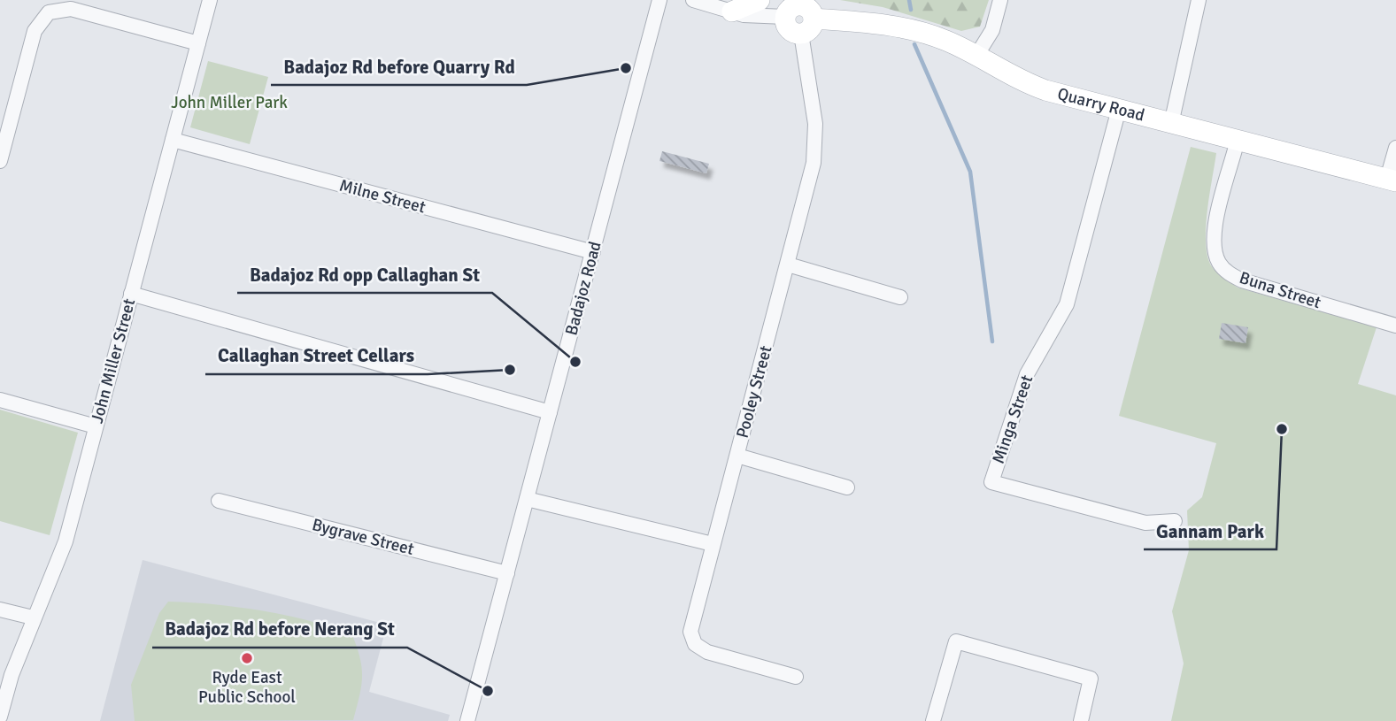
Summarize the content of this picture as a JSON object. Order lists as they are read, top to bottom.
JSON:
{
  "streets": {
    "street": [
      "Quarry Road",
      "Milne Street",
      "Badajoz Road",
      "Buna Street",
      "John Miller Street",
      "Pooley Street",
      "Minga Street",
      "Bygrave Street"
    ]
  },
  "crossings": [
    ["Quarry Road", "Buna Street"],
    ["Quarry Road", "Pooley Street"],
    ["Quarry Road", "Minga Street"],
    ["Milne Street", "Badajoz Road"],
    ["Milne Street", "John Miller Street"],
    ["Badajoz Road", "Bygrave Street"]
  ],
  "parks": ["John Miller Park"],
  "places": [
    "Badajoz Rd before Quarry Rd",
    "Badajoz Rd opp Callaghan St",
    "Callaghan Street Cellars",
    "Gannam Park",
    "Ryde East Public School",
    "Badajoz Rd before Nerang St"
  ]
}
